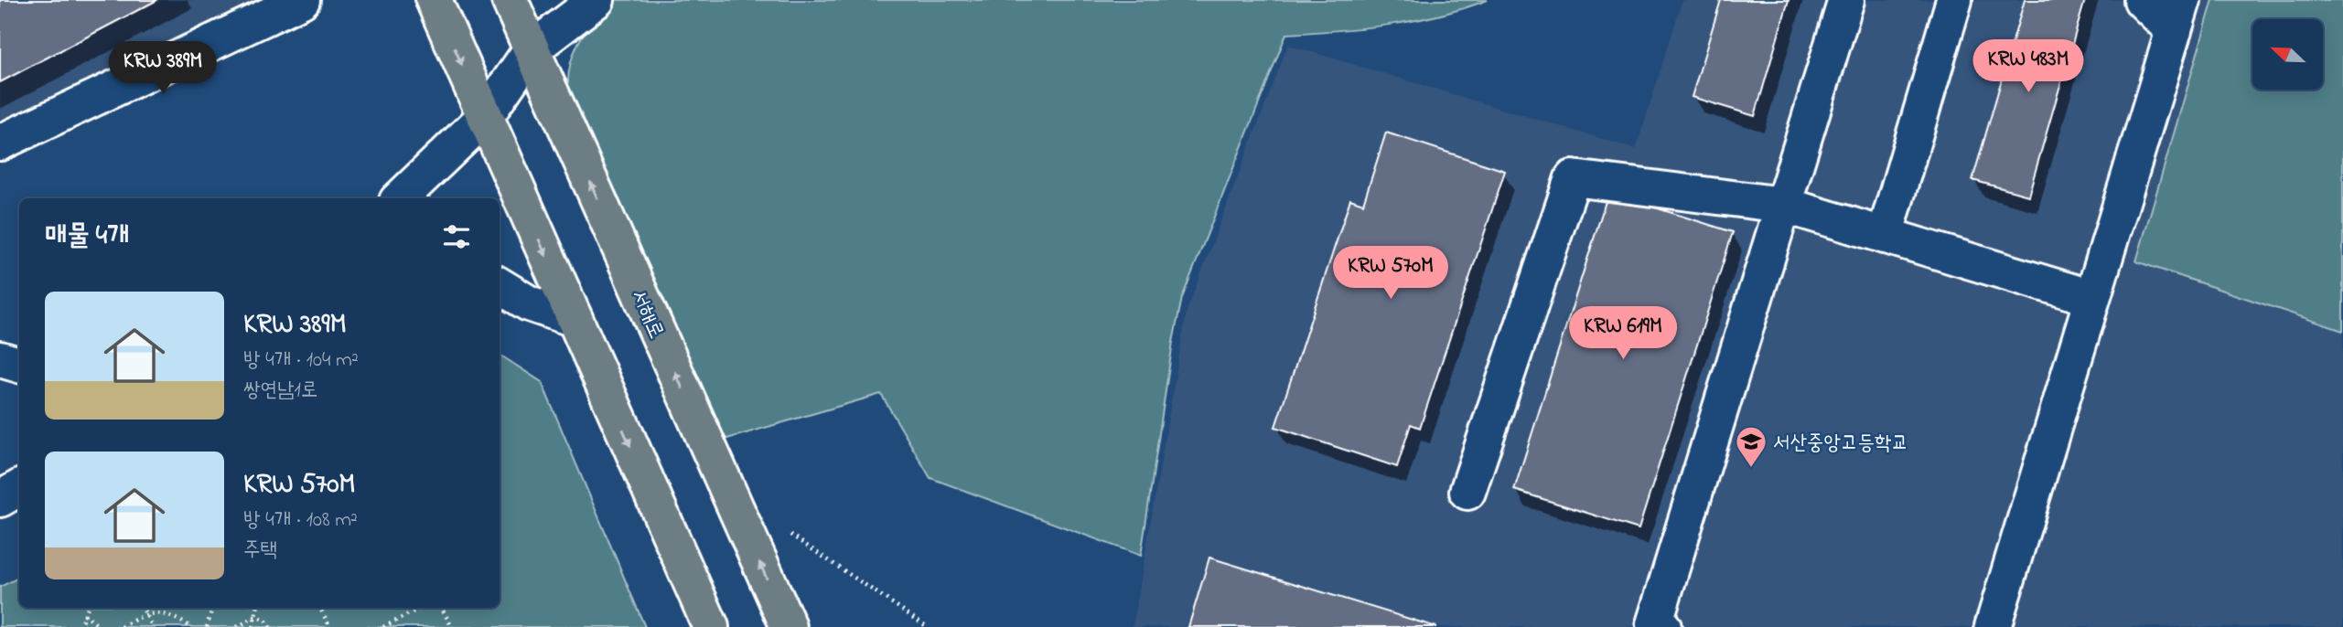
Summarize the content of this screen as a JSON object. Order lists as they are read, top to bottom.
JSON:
{
  "streets": {
    "main road": ["서해로"]
  },
  "places": {
    "school or university": ["서산중앙고등학교"]
  },
  "north": "top left",
  "page": {
    "price": [
      "KRW 483M",
      "KRW 389M",
      "KRW 570M",
      "KRW 619M"
    ],
    "heading": "매물 4개",
    "list": [
      {
        "name": "KRW 389M",
        "note": "방 4개 · 104 m² · 쌍연남1로"
      },
      {
        "name": "KRW 570M",
        "note": "방 4개 · 108 m² · 주택"
      }
    ]
  }
}
